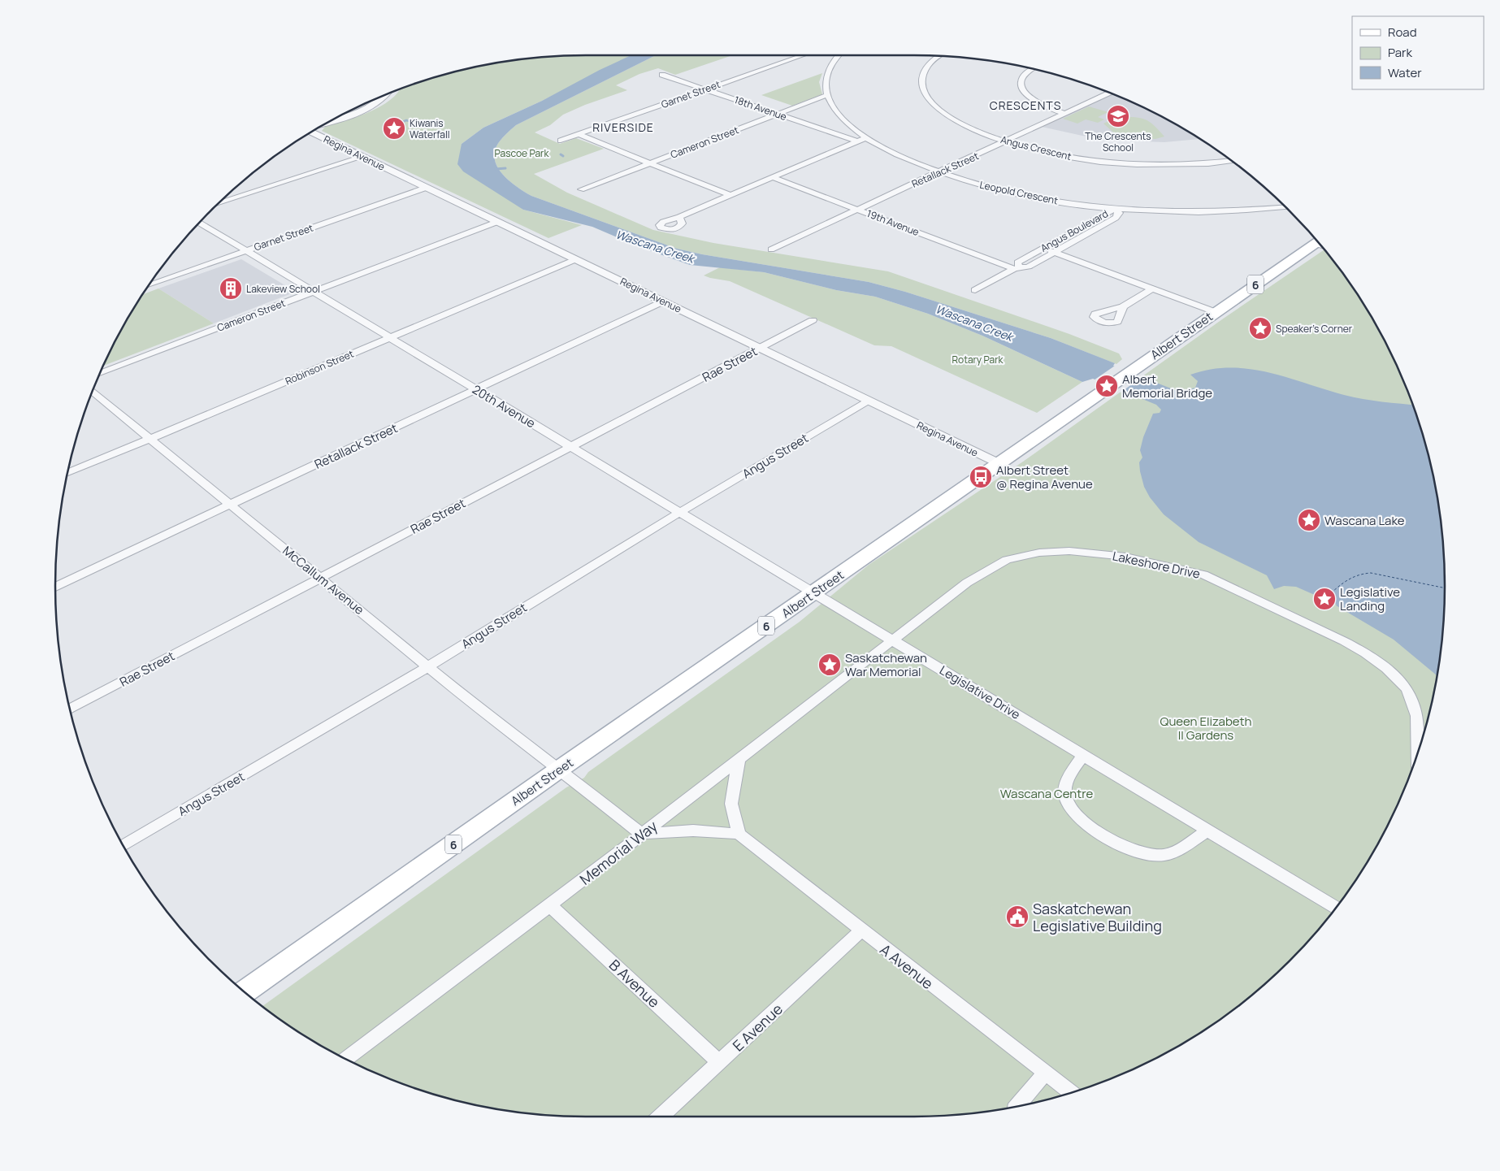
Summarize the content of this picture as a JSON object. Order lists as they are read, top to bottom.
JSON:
{
  "streets": {
    "main road": ["6", "Albert Street"],
    "street": [
      "Garnet Street",
      "18th Avenue",
      "Cameron Street",
      "Angus Crescent",
      "Regina Avenue",
      "Retallack Street",
      "Leopold Crescent",
      "19th Avenue",
      "Angus Boulevard",
      "Rae Street",
      "Robinson Street",
      "20th Avenue",
      "Angus Street",
      "Lakeshore Drive",
      "McCallum Avenue",
      "Legislative Drive",
      "Memorial Way",
      "A Avenue",
      "B Avenue",
      "E Avenue"
    ]
  },
  "crossings": [
    ["Garnet Street", "18th Avenue"],
    ["Garnet Street", "Regina Avenue"],
    ["Garnet Street", "20th Avenue"],
    ["18th Avenue", "Cameron Street"],
    ["Cameron Street", "Regina Avenue"],
    ["Cameron Street", "Leopold Crescent"],
    ["Cameron Street", "20th Avenue"],
    ["Angus Crescent", "Retallack Street"],
    ["Regina Avenue", "Retallack Street"],
    ["Regina Avenue", "Albert Street"],
    ["Regina Avenue", "Rae Street"],
    ["Regina Avenue", "Robinson Street"],
    ["Regina Avenue", "Angus Street"],
    ["Retallack Street", "Leopold Crescent"],
    ["Retallack Street", "19th Avenue"],
    ["Retallack Street", "20th Avenue"],
    ["Retallack Street", "McCallum Avenue"],
    ["Leopold Crescent", "Angus Boulevard"],
    ["19th Avenue", "Angus Boulevard"],
    ["Albert Street", "20th Avenue"],
    ["Albert Street", "McCallum Avenue"],
    ["Albert Street", "Legislative Drive"],
    ["Rae Street", "20th Avenue"],
    ["Rae Street", "McCallum Avenue"],
    ["Robinson Street", "20th Avenue"],
    ["Robinson Street", "McCallum Avenue"],
    ["20th Avenue", "Angus Street"],
    ["20th Avenue", "Legislative Drive"],
    ["Angus Street", "McCallum Avenue"],
    ["Lakeshore Drive", "Legislative Drive"],
    ["Lakeshore Drive", "Memorial Way"],
    ["Legislative Drive", "Memorial Way"],
    ["Memorial Way", "B Avenue"],
    ["A Avenue", "E Avenue"],
    ["B Avenue", "E Avenue"]
  ],
  "districts": ["CRESCENTS", "RIVERSIDE"],
  "water": ["Wascana Creek"],
  "parks": [
    "Pascoe Park",
    "Rotary Park",
    "Queen Elizabeth II Gardens",
    "Wascana Centre"
  ],
  "places": {
    "school or university": ["The Crescents School"],
    "place": [
      "Kiwanis Waterfall",
      "Speaker's Corner",
      "Albert Memorial Bridge",
      "Wascana Lake",
      "Legislative Landing",
      "Saskatchewan War Memorial"
    ],
    "building": ["Lakeview School"],
    "bus stop": ["Albert Street @ Regina Avenue"],
    "public building": ["Saskatchewan Legislative Building"]
  },
  "legend": ["Road", "Park", "Water"]
}
